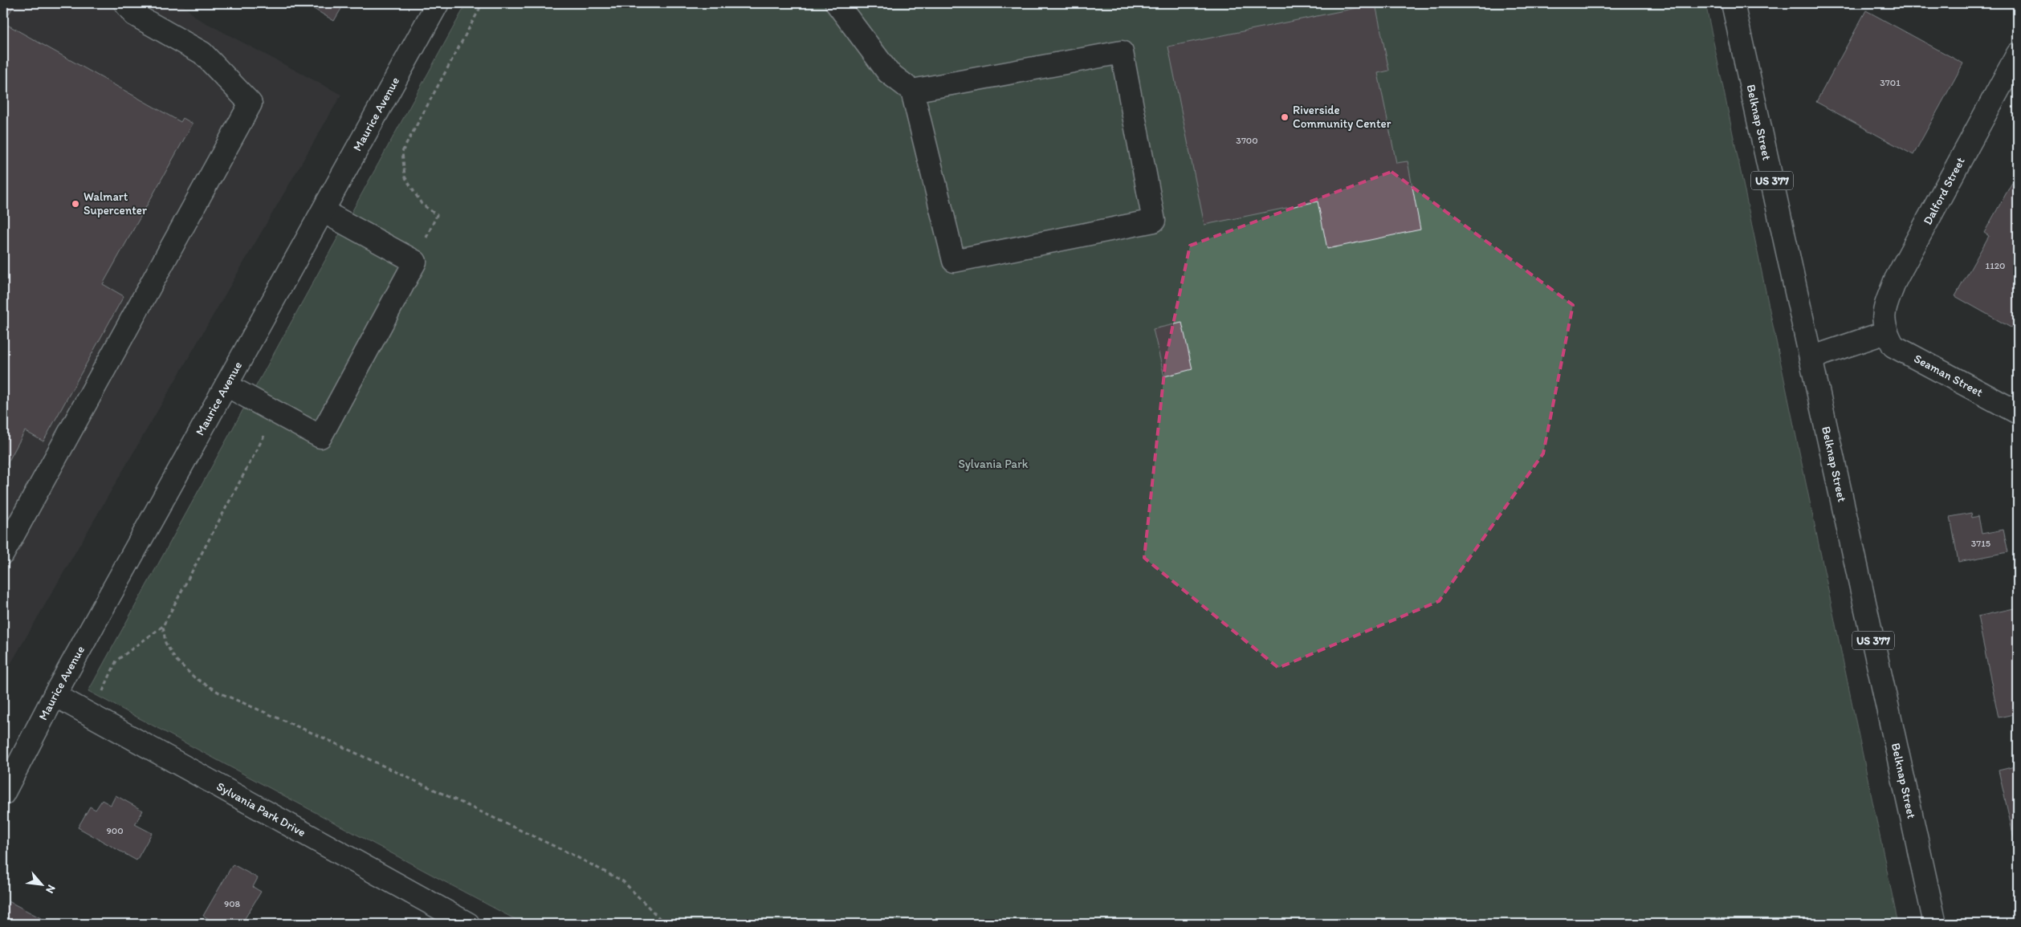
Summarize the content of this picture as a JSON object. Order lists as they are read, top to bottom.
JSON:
{
  "streets": {
    "street": [
      "Maurice Avenue",
      "Belknap Street",
      "US 377",
      "Dalford Street",
      "Seaman Street",
      "Sylvania Park Drive"
    ]
  },
  "crossings": [
    ["Maurice Avenue", "Sylvania Park Drive"],
    ["Dalford Street", "Seaman Street"]
  ],
  "parks": ["Sylvania Park"],
  "places": ["Riverside Community Center", "Walmart Supercenter"],
  "house_numbers": [
    "3701",
    "3700",
    "1120",
    "3715",
    "900",
    "908"
  ],
  "north": "bottom right"
}
